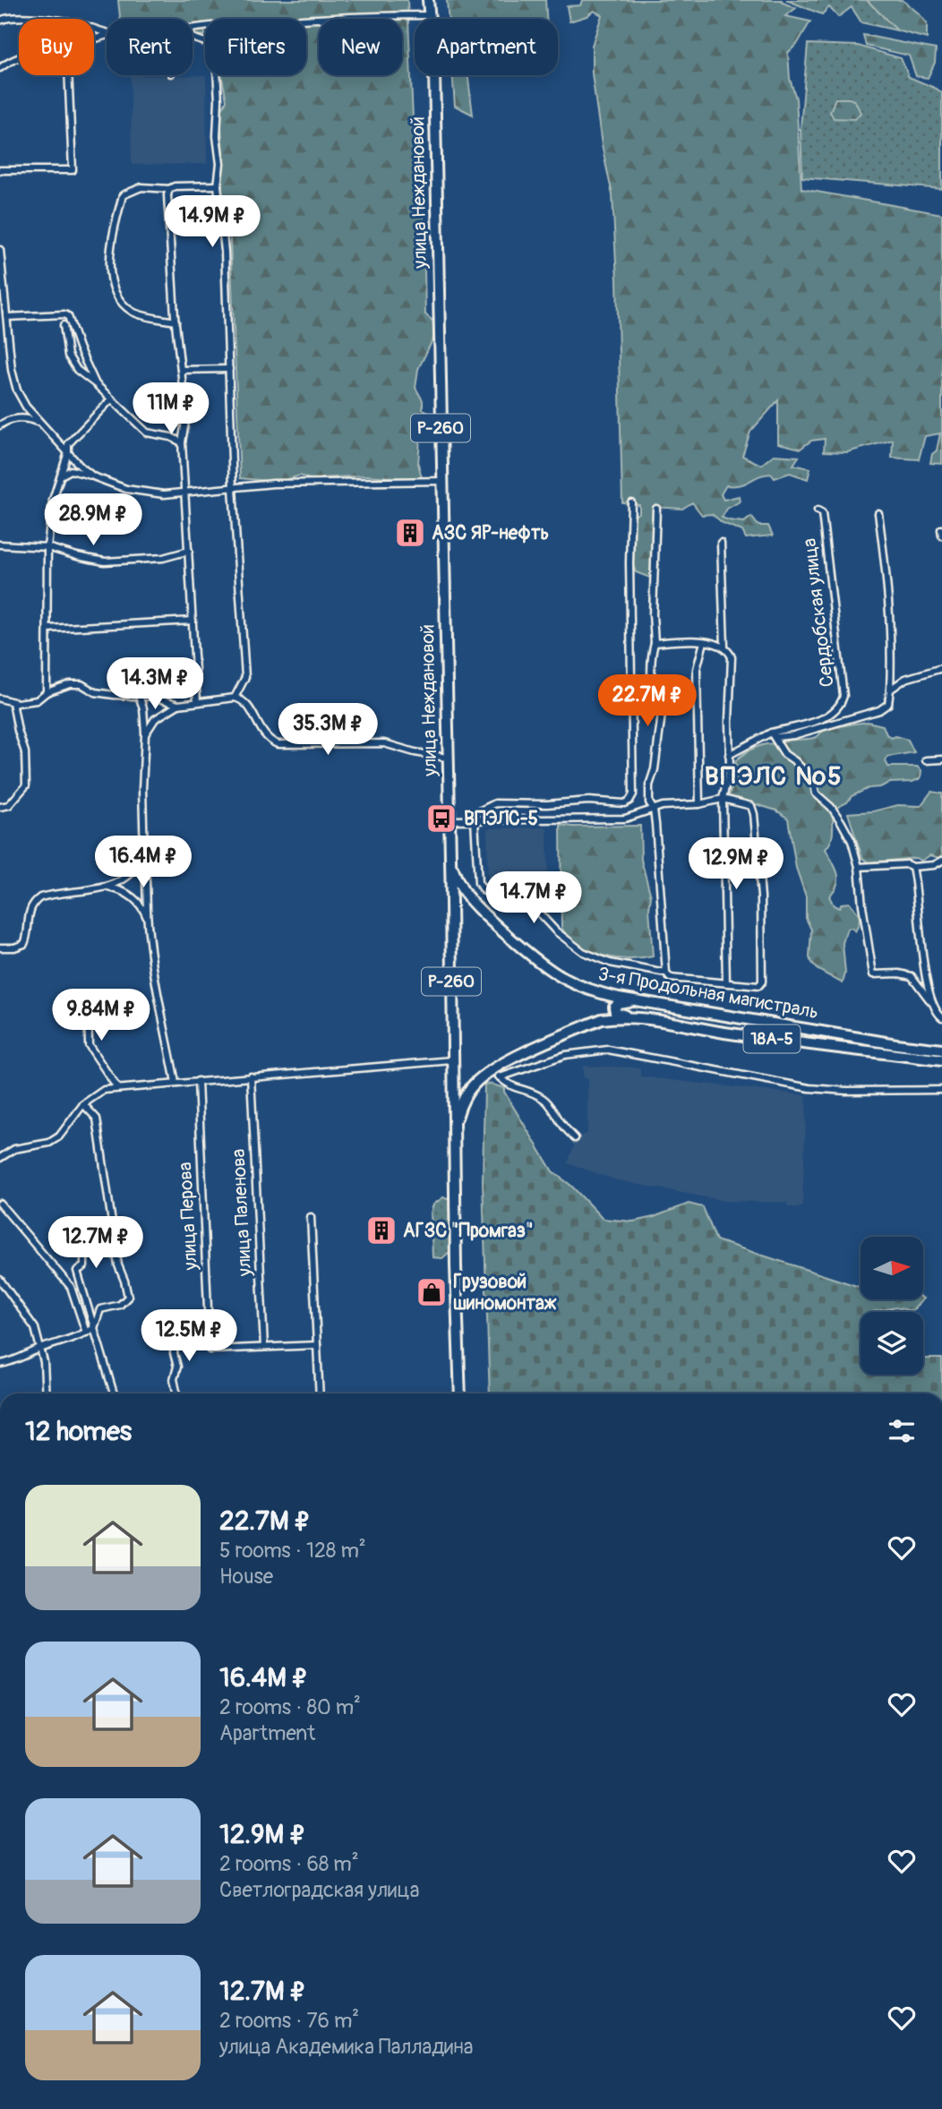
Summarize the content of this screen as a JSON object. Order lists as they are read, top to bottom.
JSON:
{
  "streets": {
    "highway": [
      "улица Неждановой",
      "Р-260",
      "3-я Продольная магистраль",
      "18А-5"
    ],
    "street": ["Сердобская улица", "улица Паленова", "улица Перова"]
  },
  "crossings": [
    ["улица Неждановой", "3-я Продольная магистраль"],
    ["улица Паленова", "улица Перова"]
  ],
  "districts": ["ВПЭЛС №5"],
  "places": {
    "building": ["АЗС ЯР-нефть", "АГЗС \"Промгаз\""],
    "bus stop": ["ВПЭЛС-5"],
    "shop": ["Грузовой шиномонтаж"]
  },
  "north": "right",
  "page": {
    "chip": [
      "Buy",
      "Rent",
      "Filters",
      "New",
      "Apartment"
    ],
    "price": [
      "14.9M ₽",
      "11M ₽",
      "28.9M ₽",
      "14.3M ₽",
      "22.7M ₽",
      "35.3M ₽",
      "16.4M ₽",
      "12.9M ₽",
      "14.7M ₽",
      "9.84M ₽",
      "12.7M ₽",
      "12.5M ₽"
    ],
    "heading": "12 homes",
    "list": [
      {
        "name": "22.7M ₽",
        "note": "5 rooms · 128 m² · House"
      },
      {
        "name": "16.4M ₽",
        "note": "2 rooms · 80 m² · Apartment"
      },
      {
        "name": "12.9M ₽",
        "note": "2 rooms · 68 m² · Светлоградская улица"
      },
      {
        "name": "12.7M ₽",
        "note": "2 rooms · 76 m² · улица Академика Палладина"
      }
    ]
  }
}
